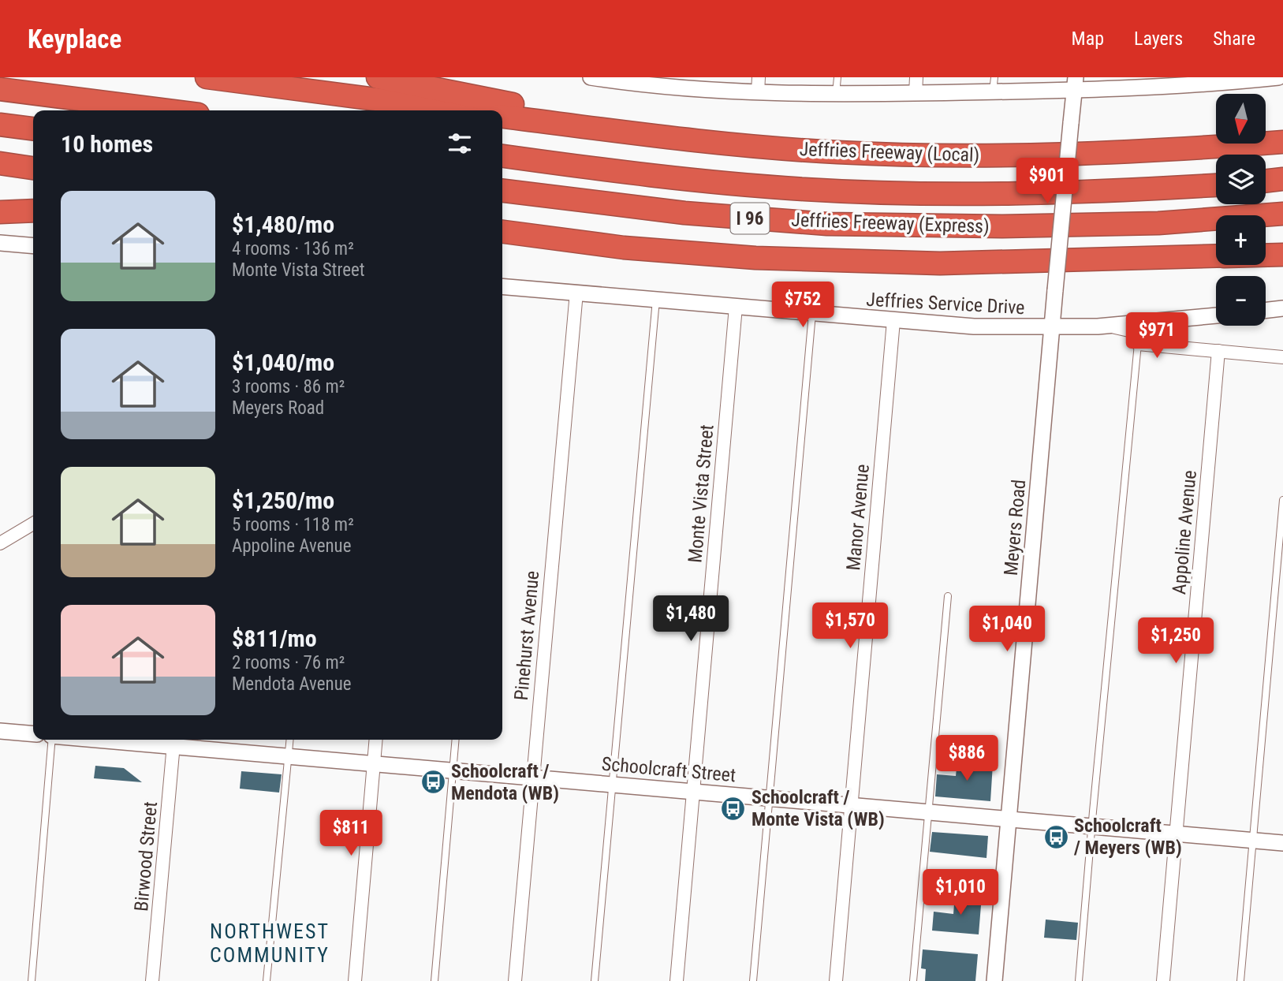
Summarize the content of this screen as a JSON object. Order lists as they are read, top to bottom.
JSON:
{
  "streets": {
    "highway": ["Jeffries Freeway (Local)", "I 96", "Jeffries Freeway (Express)"],
    "street": [
      "Jeffries Service Drive",
      "Monte Vista Street",
      "Manor Avenue",
      "Meyers Road",
      "Appoline Avenue",
      "Pinehurst Avenue",
      "Schoolcraft Street",
      "Birwood Street"
    ]
  },
  "crossings": [
    ["Jeffries Service Drive", "Monte Vista Street"],
    ["Jeffries Service Drive", "Manor Avenue"],
    ["Jeffries Service Drive", "Meyers Road"],
    ["Jeffries Service Drive", "Pinehurst Avenue"],
    ["Monte Vista Street", "Schoolcraft Street"],
    ["Manor Avenue", "Schoolcraft Street"],
    ["Meyers Road", "Schoolcraft Street"],
    ["Appoline Avenue", "Schoolcraft Street"],
    ["Pinehurst Avenue", "Schoolcraft Street"],
    ["Schoolcraft Street", "Birwood Street"]
  ],
  "districts": ["NORTHWEST COMMUNITY"],
  "places": {
    "bus stop": ["Schoolcraft / Mendota (WB)", "Schoolcraft / Monte Vista (WB)", "Schoolcraft / Meyers (WB)"]
  },
  "north": "bottom",
  "page": {
    "header": "Keyplace",
    "nav": ["Map", "Layers", "Share"],
    "map_buttons": ["+", "−"],
    "heading": "10 homes",
    "price": [
      "$901",
      "$752",
      "$971",
      "$1,480",
      "$1,570",
      "$1,040",
      "$1,250",
      "$886",
      "$811",
      "$1,010"
    ],
    "list": [
      {
        "name": "$1,480/mo",
        "note": "4 rooms · 136 m² · Monte Vista Street"
      },
      {
        "name": "$1,040/mo",
        "note": "3 rooms · 86 m² · Meyers Road"
      },
      {
        "name": "$1,250/mo",
        "note": "5 rooms · 118 m² · Appoline Avenue"
      },
      {
        "name": "$811/mo",
        "note": "2 rooms · 76 m² · Mendota Avenue"
      }
    ]
  }
}
